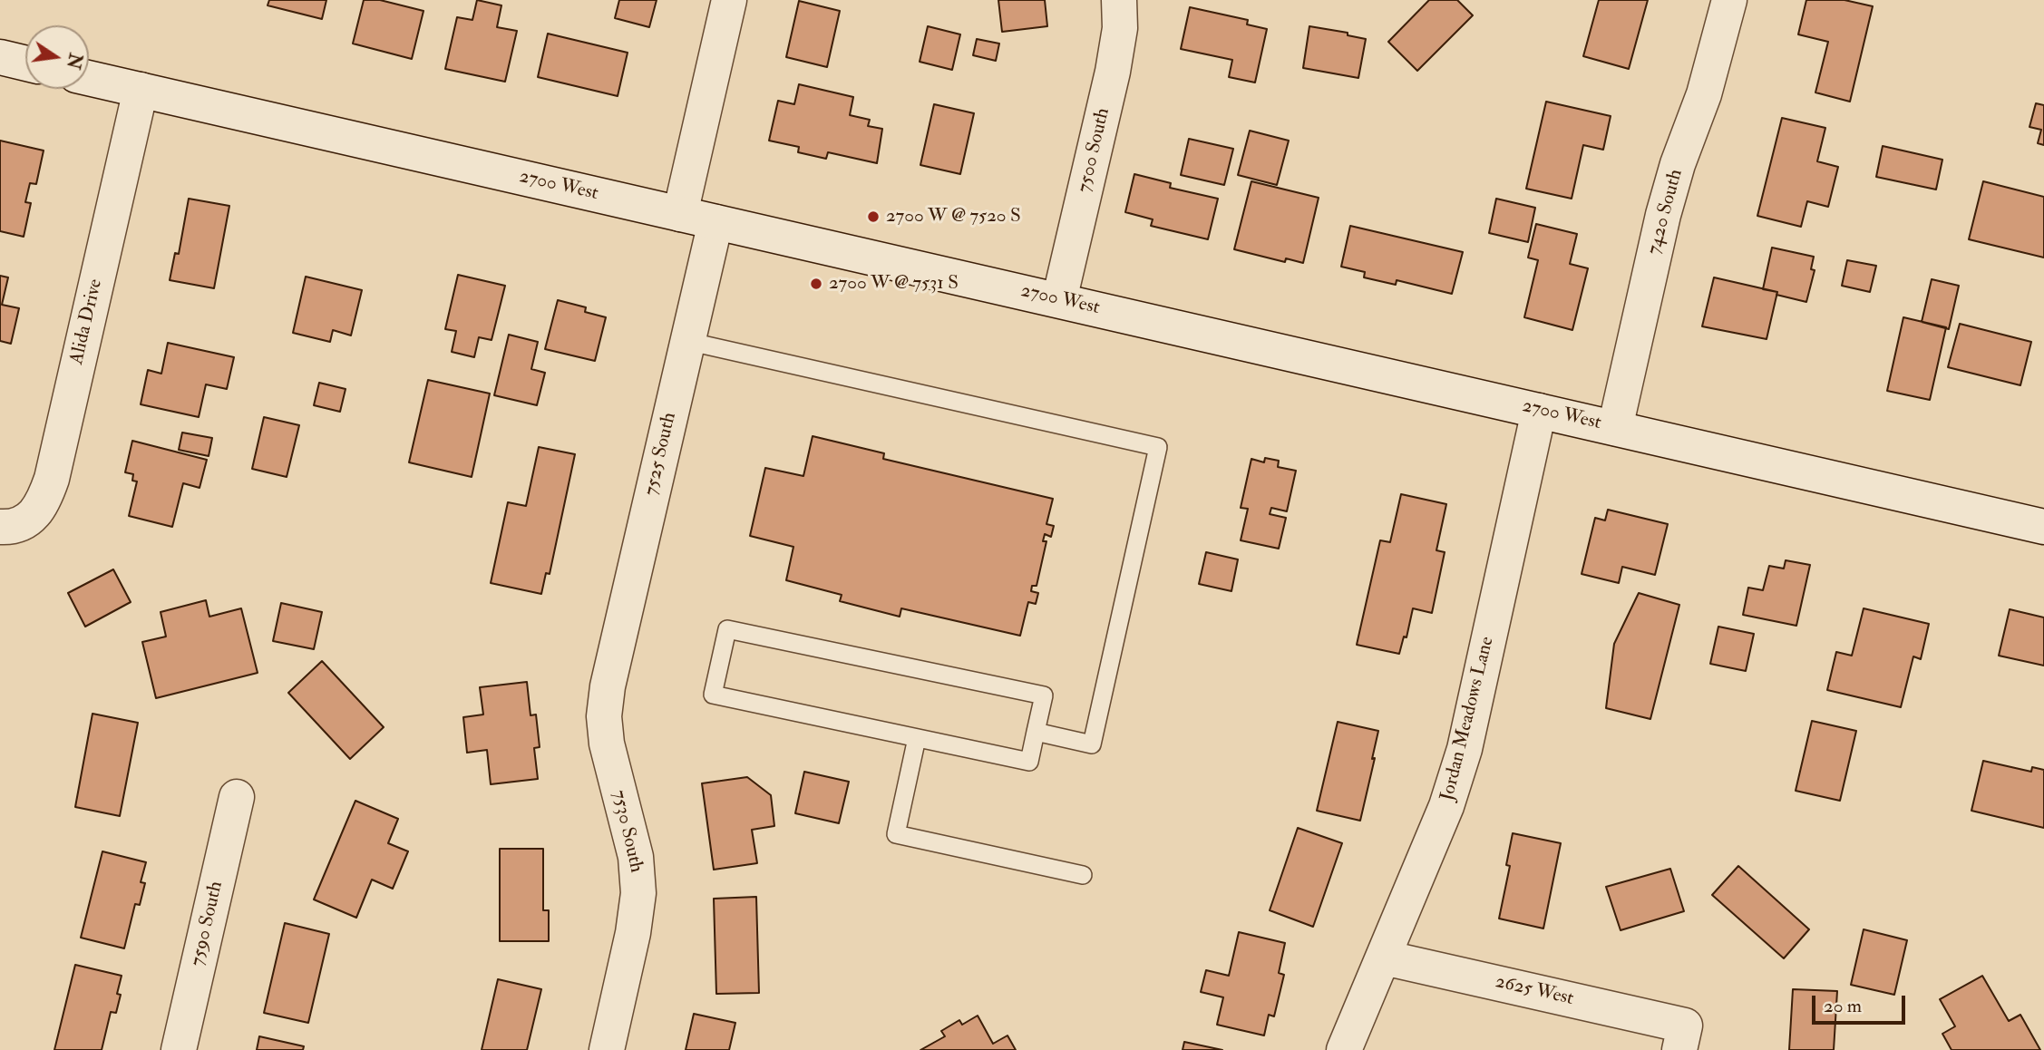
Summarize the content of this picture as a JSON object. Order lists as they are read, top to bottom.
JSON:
{
  "streets": {
    "street": [
      "7500 South",
      "2700 West",
      "7420 South",
      "Alida Drive",
      "7525 South",
      "Jordan Meadows Lane",
      "7530 South",
      "7590 South",
      "2625 West"
    ]
  },
  "crossings": [
    ["7500 South", "2700 West"],
    ["2700 West", "7420 South"],
    ["2700 West", "Alida Drive"],
    ["2700 West", "7525 South"],
    ["2700 West", "Jordan Meadows Lane"],
    ["7525 South", "7530 South"],
    ["Jordan Meadows Lane", "2625 West"]
  ],
  "places": ["2700 W @ 7520 S", "2700 W @ 7531 S"],
  "scale_bar": "20 m",
  "north": "right"
}
